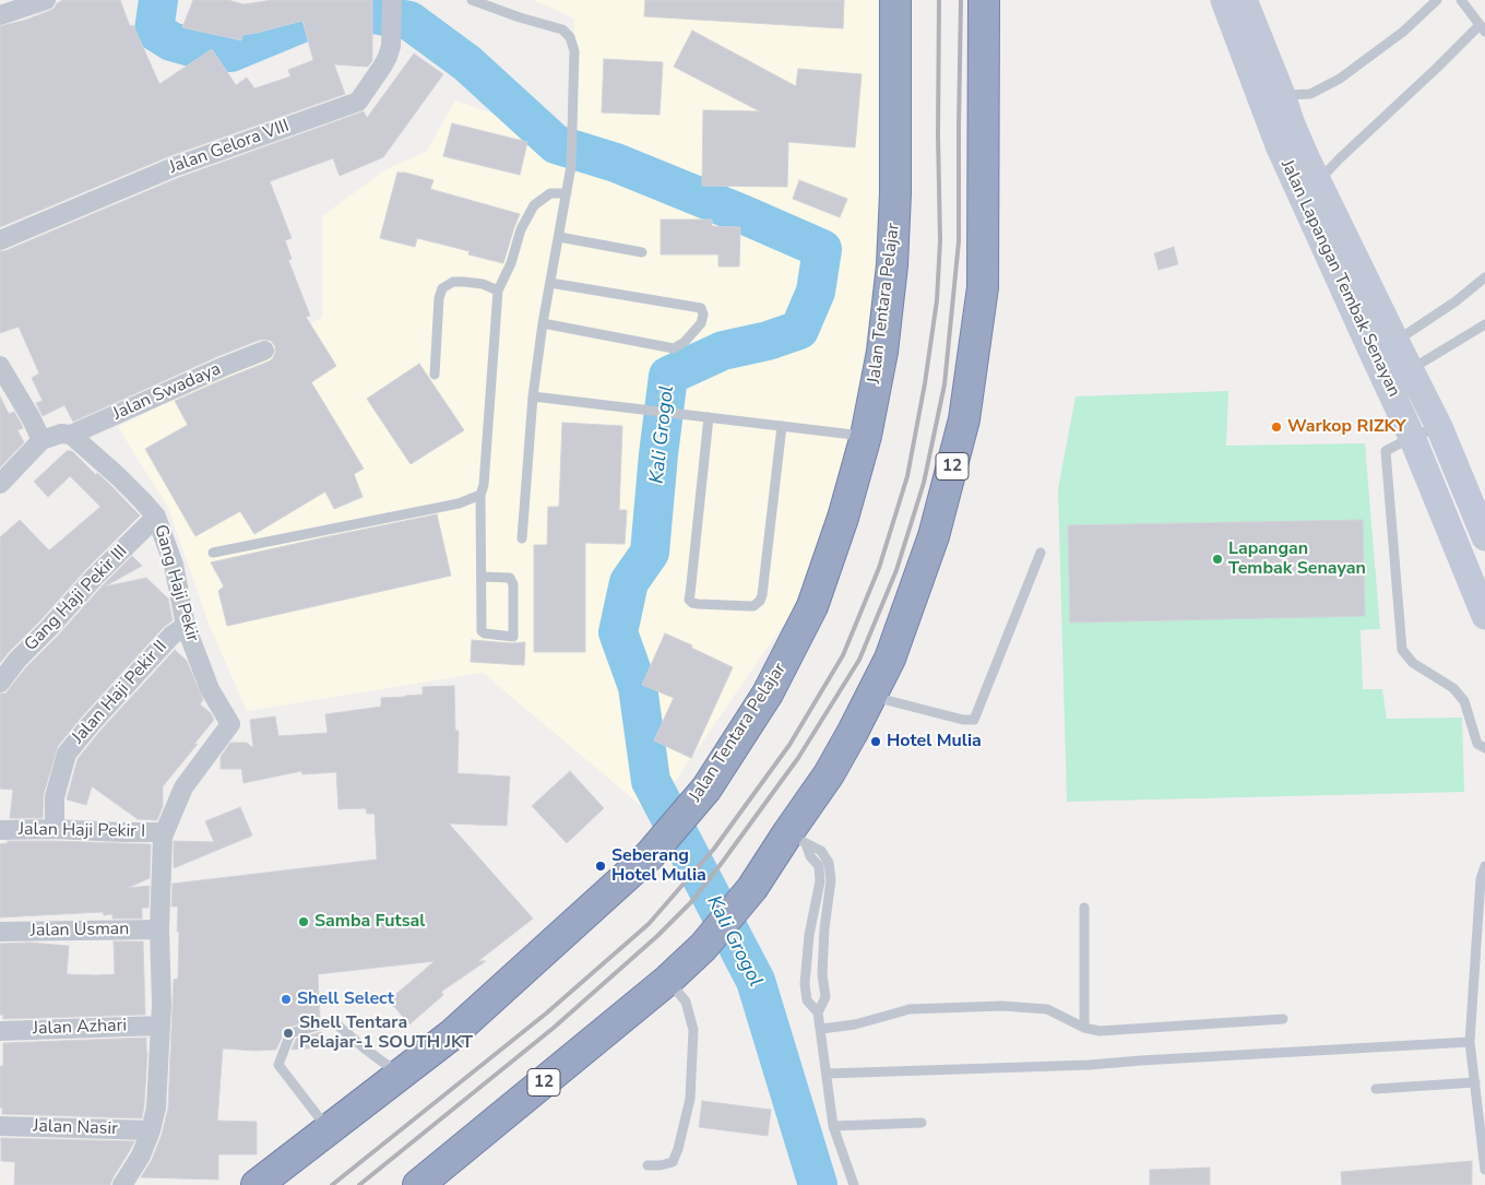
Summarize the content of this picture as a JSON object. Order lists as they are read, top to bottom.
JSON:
{
  "streets": {
    "highway": ["Jalan Tentara Pelajar", "12"],
    "main road": ["Jalan Lapangan Tembak Senayan"],
    "street": [
      "Jalan Gelora VIII",
      "Jalan Swadaya",
      "Gang Haji Pekir",
      "Gang Haji Pekir III",
      "Jalan Haji Pekir II",
      "Jalan Haji Pekir I",
      "Jalan Usman",
      "Jalan Azhari",
      "Jalan Nasir"
    ]
  },
  "crossings": [
    ["Jalan Swadaya", "Gang Haji Pekir"],
    ["Gang Haji Pekir", "Gang Haji Pekir III"],
    ["Gang Haji Pekir", "Jalan Haji Pekir II"],
    ["Gang Haji Pekir", "Jalan Haji Pekir I"],
    ["Jalan Haji Pekir II", "Jalan Haji Pekir I"]
  ],
  "water": ["Kali Grogol"],
  "places": [
    "Warkop RIZKY",
    "Lapangan Tembak Senayan",
    "Hotel Mulia",
    "Seberang Hotel Mulia",
    "Samba Futsal",
    "Shell Select",
    "Shell Tentara Pelajar-1 SOUTH JKT"
  ]
}
